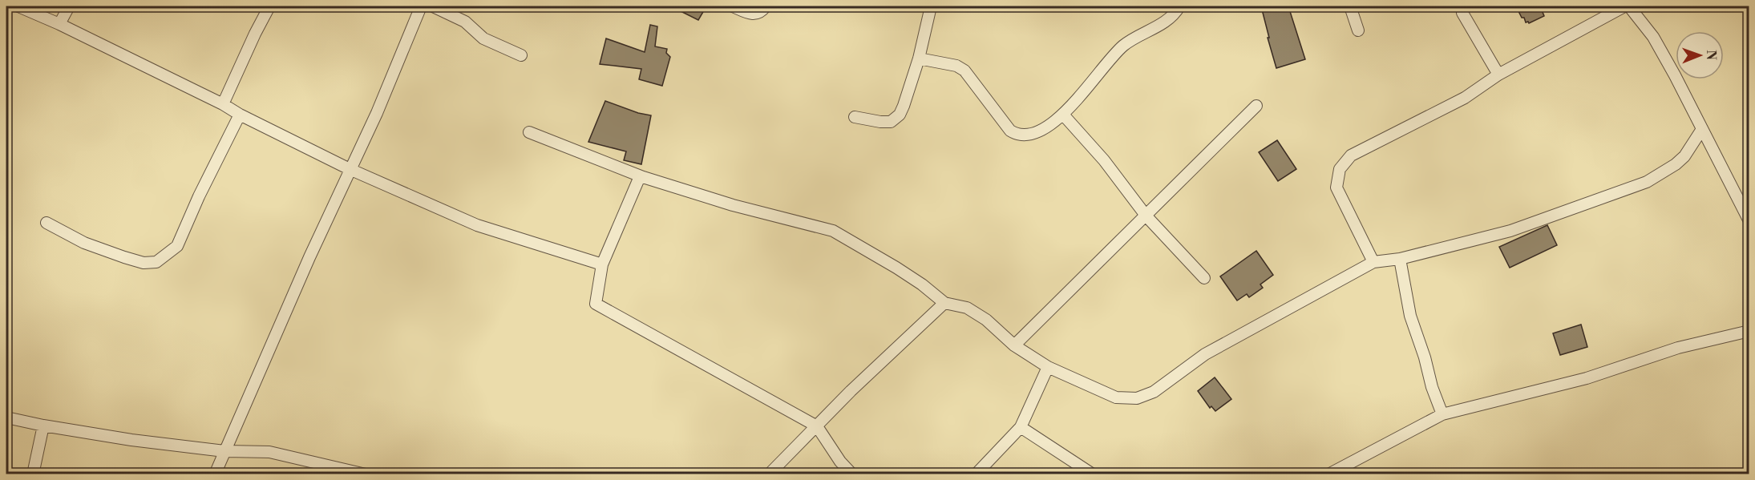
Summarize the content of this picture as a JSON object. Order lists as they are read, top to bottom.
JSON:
{
  "north": "right"
}
